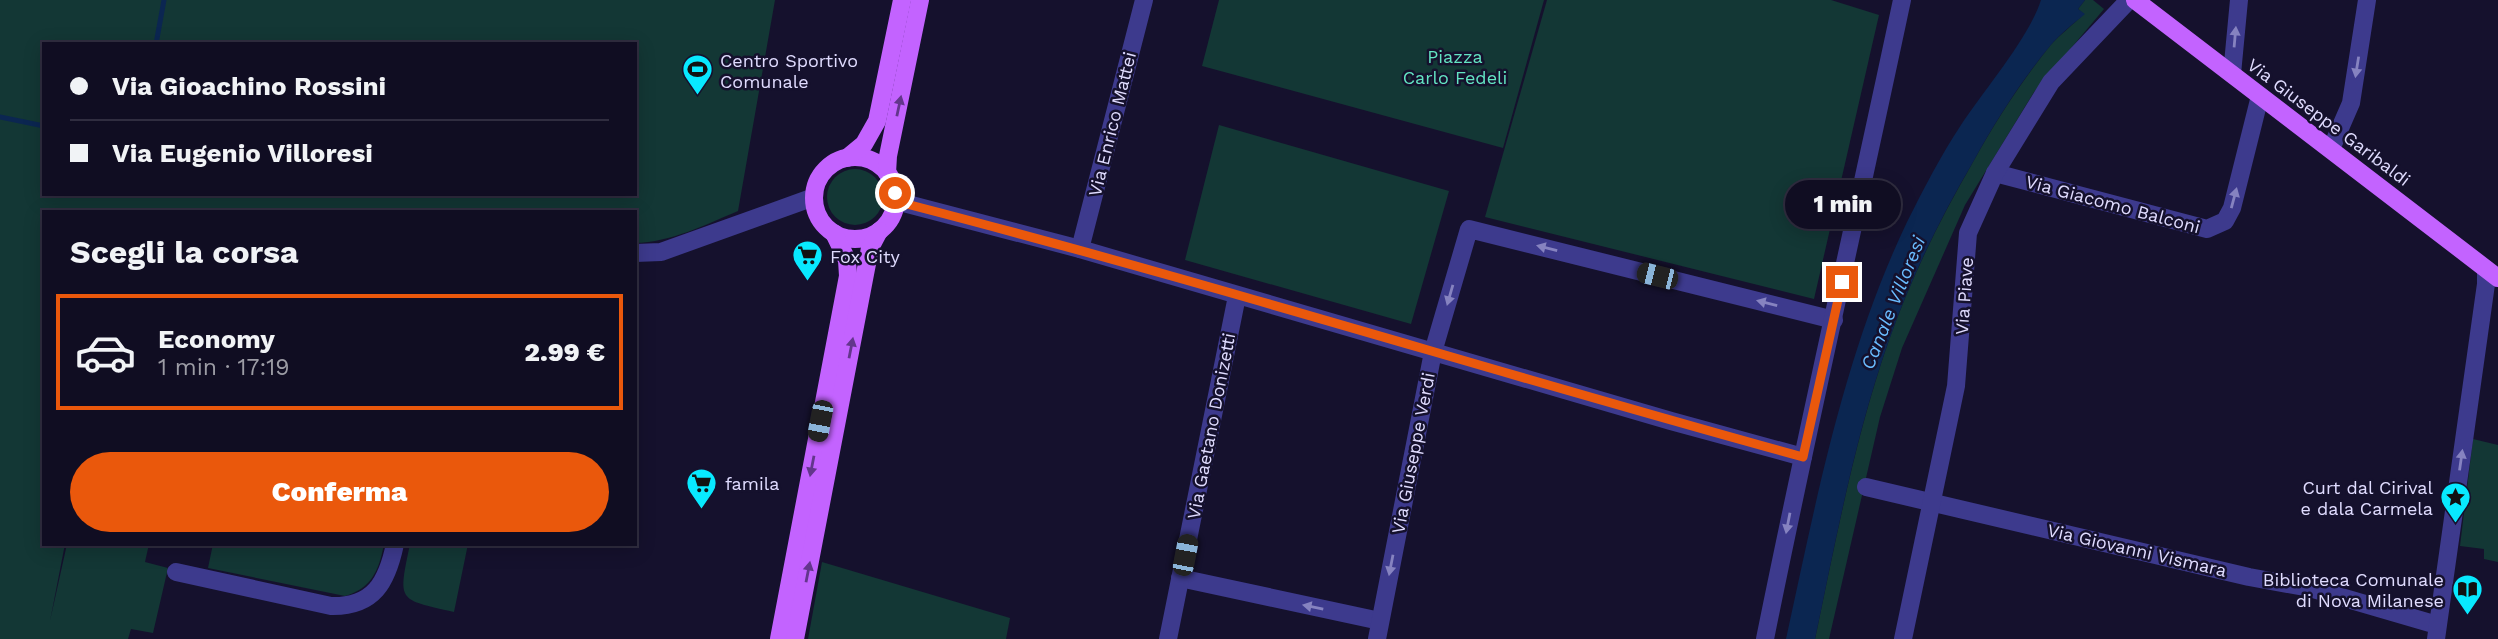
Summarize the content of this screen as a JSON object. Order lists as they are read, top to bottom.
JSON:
{
  "streets": {
    "main road": ["Via Giuseppe Garibaldi"],
    "street": [
      "Via Enrico Mattei",
      "Via Giacomo Balconi",
      "Via Piave",
      "Via Gaetano Donizetti",
      "Via Giuseppe Verdi",
      "Via Giovanni Vismara"
    ]
  },
  "crossings": [
    ["Via Giuseppe Garibaldi", "Via Giacomo Balconi"],
    ["Via Giacomo Balconi", "Via Piave"],
    ["Via Piave", "Via Giovanni Vismara"]
  ],
  "water": ["Canale Villoresi"],
  "parks": ["Piazza Carlo Fedeli"],
  "places": {
    "sports": ["Centro Sportivo Comunale"],
    "supermarket": ["Fox City", "famila"],
    "place": ["Curt dal Cirival e dala Carmela"],
    "library": ["Biblioteca Comunale di Nova Milanese"]
  },
  "page": {
    "banner": ["Via Gioachino Rossini", "Via Eugenio Villoresi"],
    "bubble": "1 min",
    "heading": "Scegli la corsa",
    "list": [
      {
        "name": "Economy",
        "note": "1 min · 17:19",
        "value": "2.99 €"
      }
    ],
    "buttons": "Conferma"
  }
}
